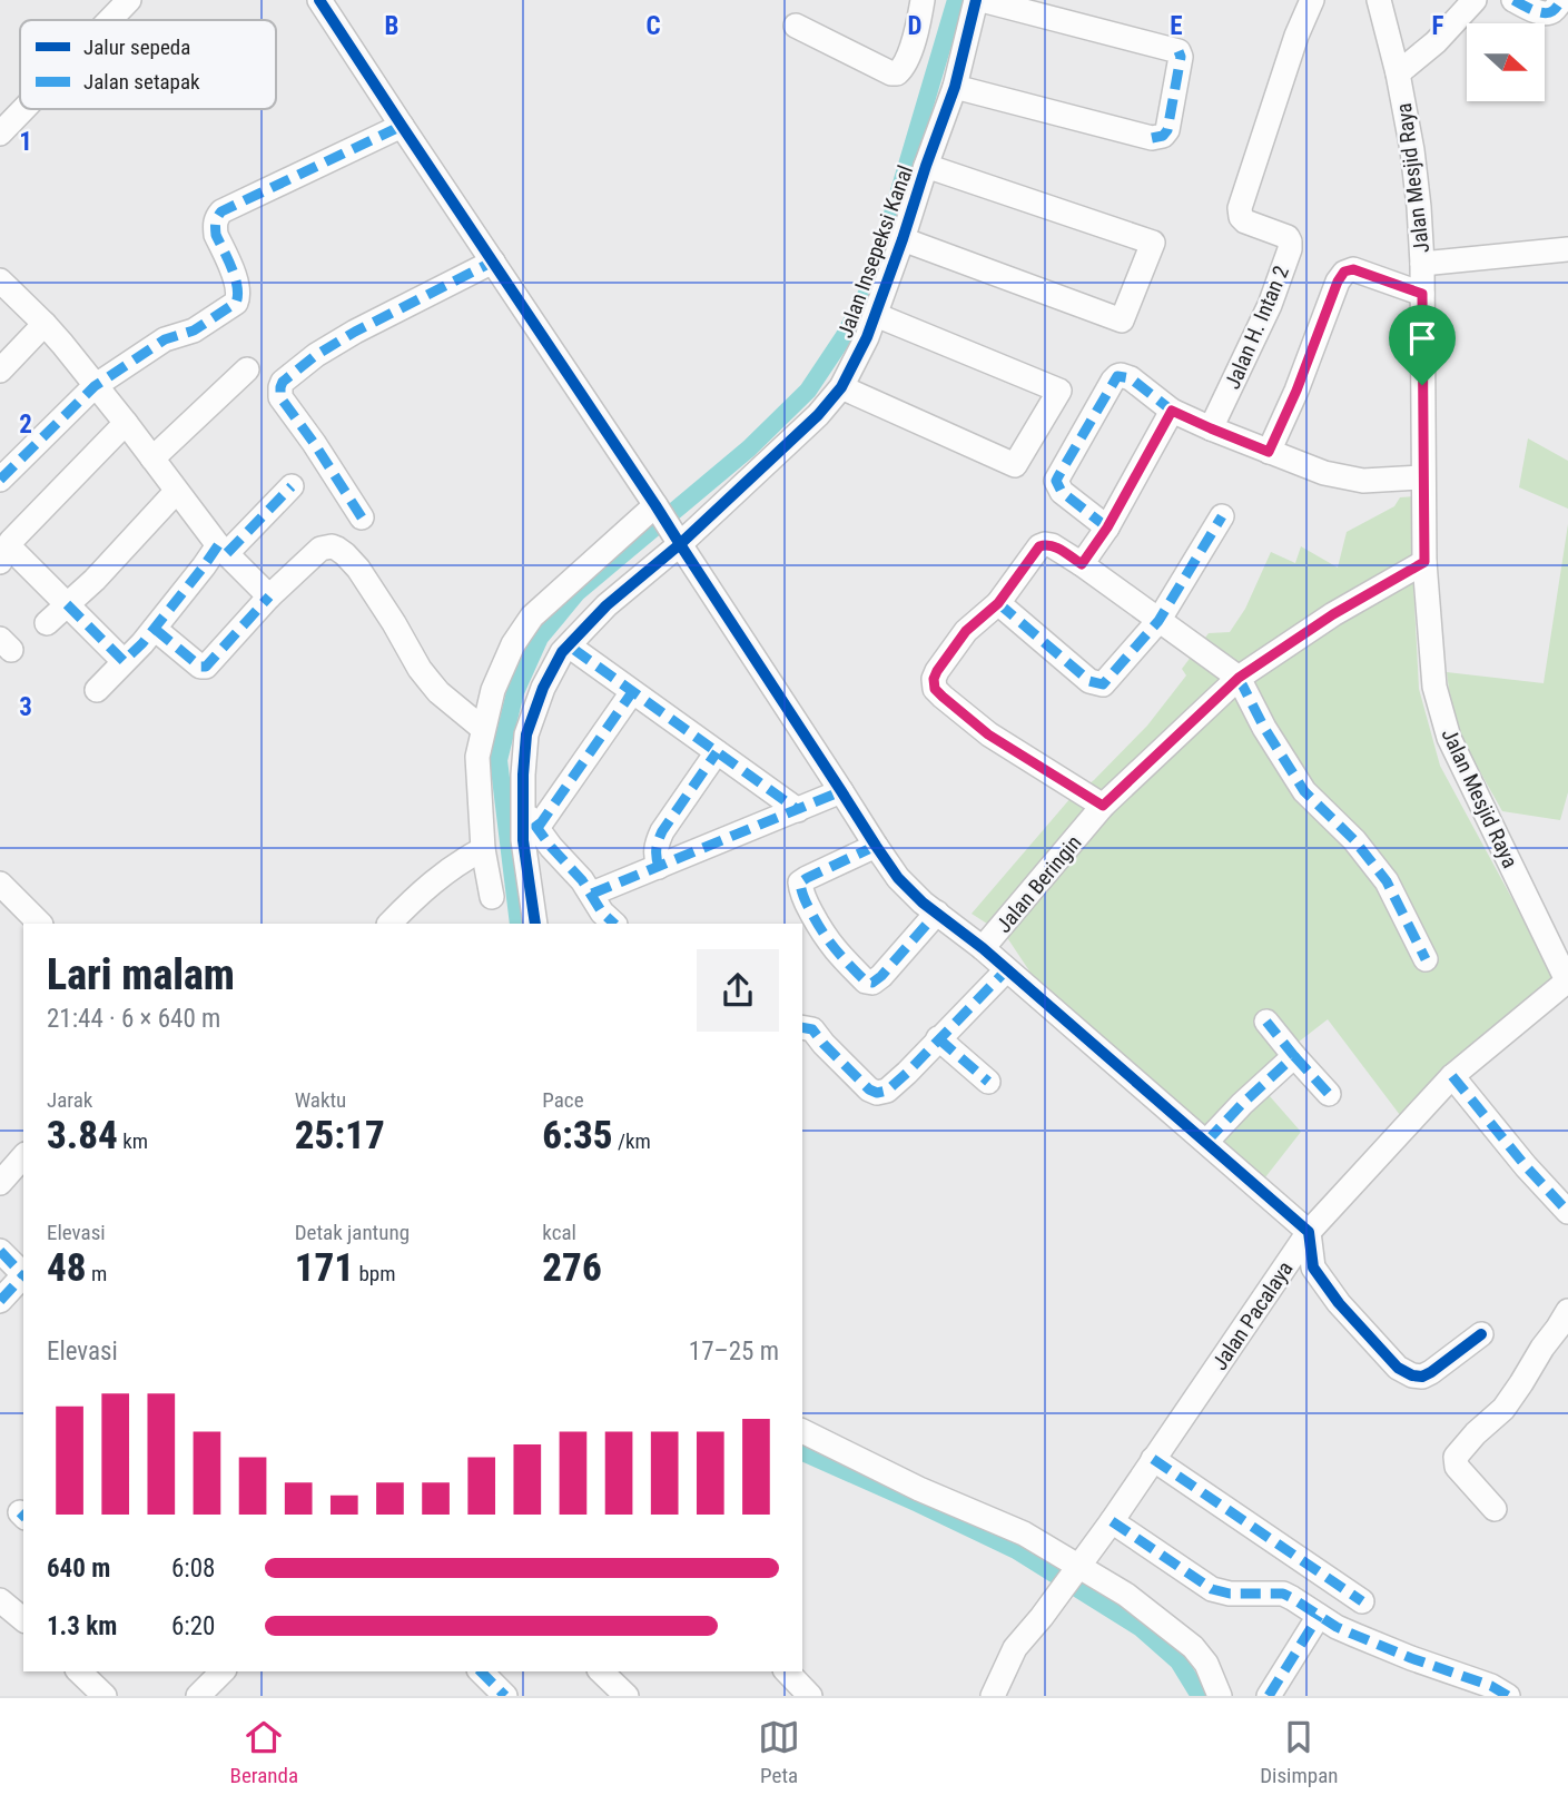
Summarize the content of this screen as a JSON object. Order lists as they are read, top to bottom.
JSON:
{
  "streets": {
    "street": [
      "Jalan Mesjid Raya",
      "Jalan Insepeksi Kanal",
      "Jalan H. Intan 2",
      "Jalan Beringin",
      "Jalan Pacalaya"
    ]
  },
  "crossings": [
    ["Jalan Mesjid Raya", "Jalan Beringin"],
    ["Jalan Mesjid Raya", "Jalan Pacalaya"]
  ],
  "legend": ["Jalur sepeda", "Jalan setapak"],
  "north": "right",
  "page": {
    "heading": ["Lari malam", "21:44 · 6 × 640 m"],
    "stats": [
      ["Jarak", "3.84 km"],
      ["Waktu", "25:17"],
      ["Pace", "6:35 /km"],
      ["Elevasi", "48 m"],
      ["Detak jantung", "171 bpm"],
      ["kcal", "276"]
    ],
    "chart": ["Elevasi", "17–25 m"],
    "list": [
      {
        "name": "640 m",
        "note": "6:08"
      },
      {
        "name": "1.3 km",
        "note": "6:20"
      }
    ],
    "tabs": ["Beranda", "Peta", "Disimpan"]
  },
  "grid": {
    "columns": [
      "B",
      "C",
      "D",
      "E",
      "F"
    ],
    "rows": ["1", "2", "3"]
  }
}
